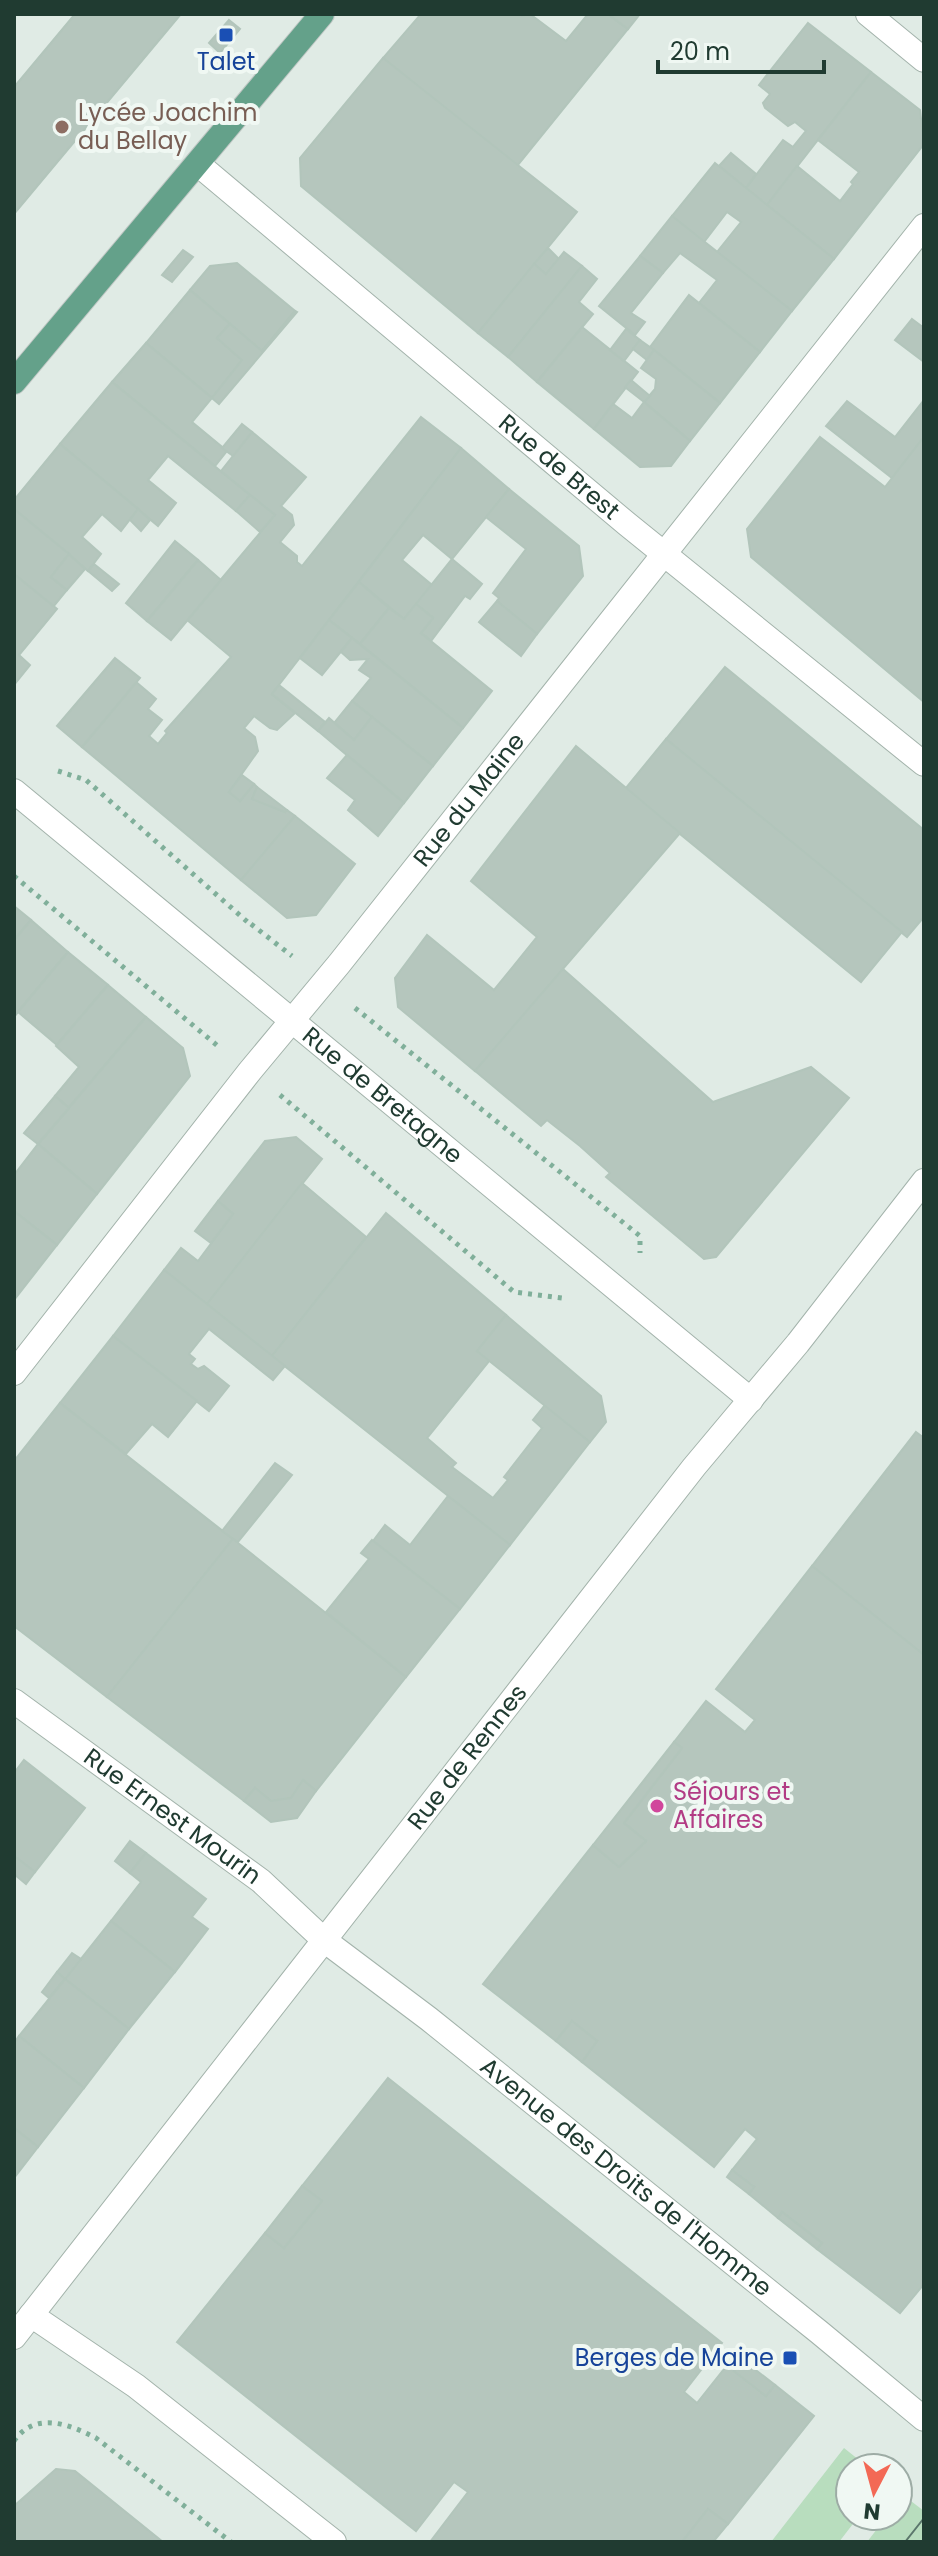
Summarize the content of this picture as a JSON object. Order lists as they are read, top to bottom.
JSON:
{
  "streets": {
    "street": [
      "Rue de Brest",
      "Rue du Maine",
      "Rue de Bretagne",
      "Rue de Rennes",
      "Rue Ernest Mourin",
      "Avenue des Droits de l'Homme"
    ]
  },
  "crossings": [
    ["Rue de Brest", "Rue du Maine"],
    ["Rue du Maine", "Rue de Bretagne"],
    ["Rue de Bretagne", "Rue de Rennes"],
    ["Rue de Rennes", "Rue Ernest Mourin"],
    ["Rue de Rennes", "Avenue des Droits de l'Homme"],
    ["Rue Ernest Mourin", "Avenue des Droits de l'Homme"]
  ],
  "places": {
    "transit": ["Talet", "Berges de Maine"],
    "other": ["Lycée Joachim du Bellay", "Séjours et Affaires"]
  },
  "scale_bar": "20 m",
  "north": "bottom"
}
